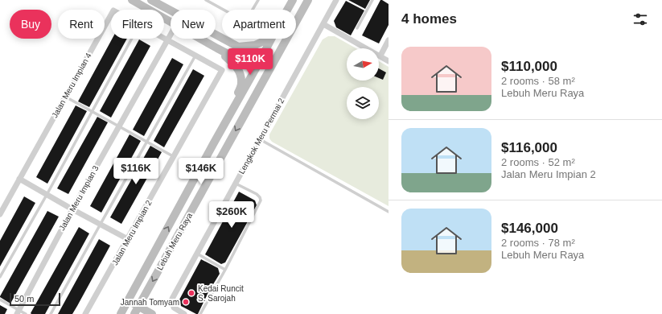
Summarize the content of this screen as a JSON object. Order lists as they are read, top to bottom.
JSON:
{
  "streets": {
    "main road": ["Lebuh Meru Raya"],
    "street": [
      "Jalan Meru Impian 4",
      "Lengkok Meru Permai 2",
      "Jalan Meru Impian 3",
      "Jalan Meru Impian 2"
    ]
  },
  "crossings": [
    ["Jalan Meru Impian 4", "Jalan Meru Impian 3"],
    ["Jalan Meru Impian 4", "Jalan Meru Impian 2"],
    ["Jalan Meru Impian 3", "Jalan Meru Impian 2"]
  ],
  "places": ["Kedai Runcit S. Sarojah", "Jannah Tomyam"],
  "scale_bar": "50 m",
  "north": "right",
  "page": {
    "heading": "4 homes",
    "chip": [
      "Buy",
      "Rent",
      "Filters",
      "New",
      "Apartment"
    ],
    "list": [
      {
        "name": "$110,000",
        "note": "2 rooms · 58 m² · Lebuh Meru Raya"
      },
      {
        "name": "$116,000",
        "note": "2 rooms · 52 m² · Jalan Meru Impian 2"
      },
      {
        "name": "$146,000",
        "note": "2 rooms · 78 m² · Lebuh Meru Raya"
      }
    ],
    "price": [
      "$110K",
      "$116K",
      "$146K",
      "$260K"
    ],
    "scale": "50 m"
  }
}
